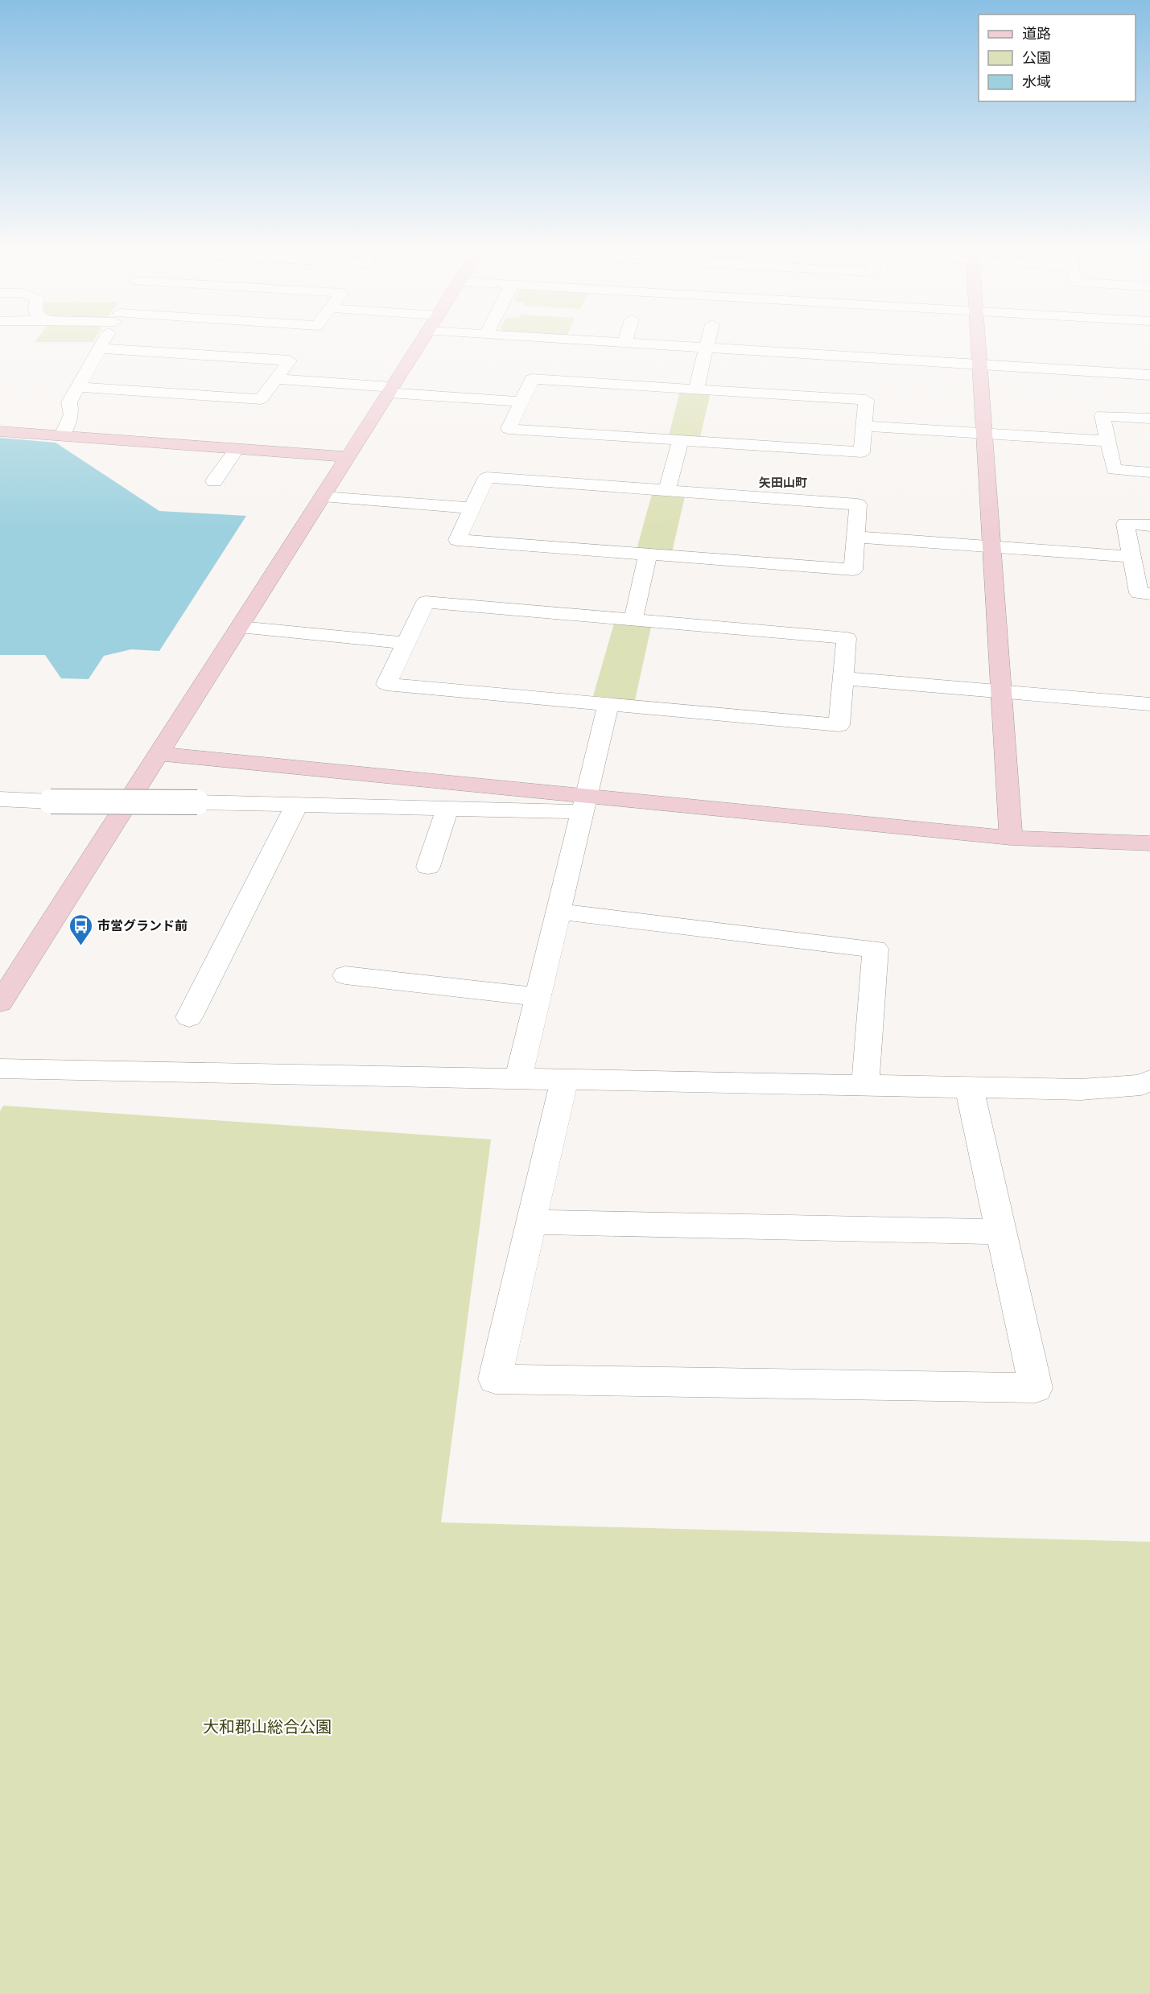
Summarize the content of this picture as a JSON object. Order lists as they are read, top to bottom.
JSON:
{
  "districts": ["矢田山町"],
  "parks": ["大和郡山総合公園"],
  "places": {
    "bus stop": ["市営グランド前"]
  },
  "legend": ["道路", "公園", "水域"]
}
